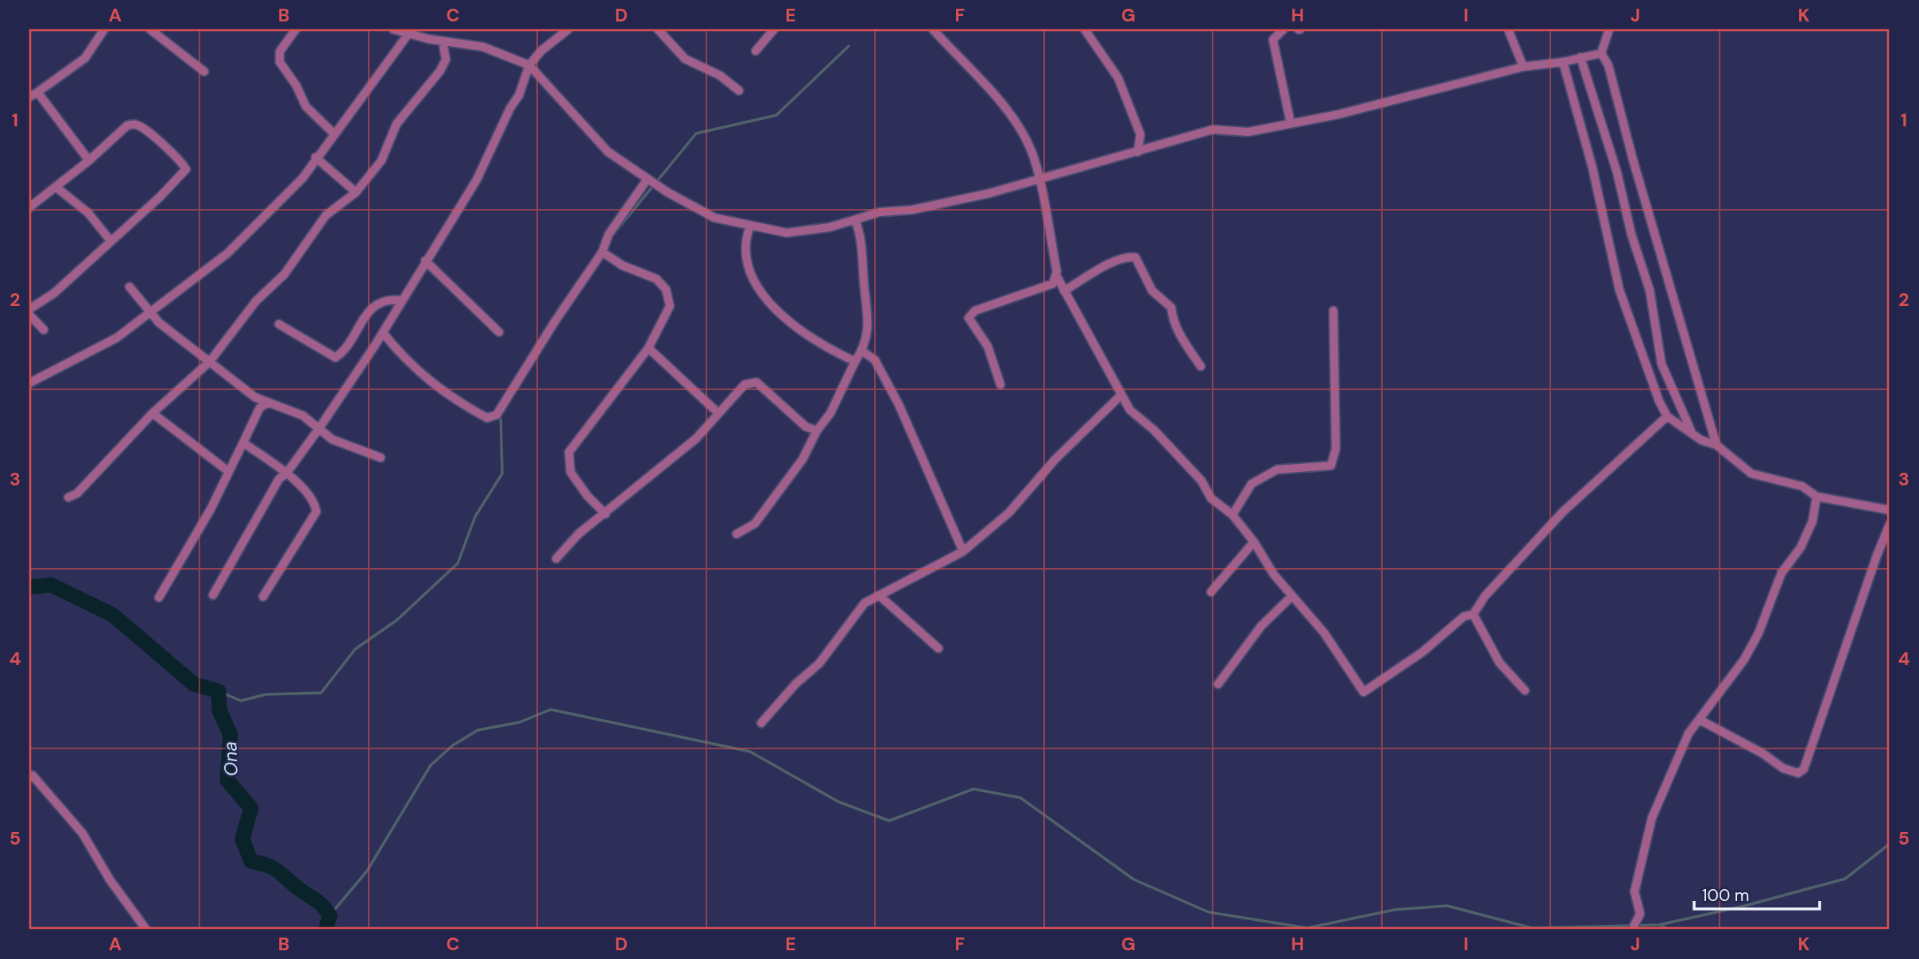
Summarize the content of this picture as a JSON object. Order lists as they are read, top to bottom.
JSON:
{
  "water": ["Ona"],
  "scale_bar": "100 m",
  "grid": {
    "columns": [
      "A",
      "B",
      "C",
      "D",
      "E",
      "F",
      "G",
      "H",
      "I",
      "J",
      "K"
    ],
    "rows": [
      "1",
      "2",
      "3",
      "4",
      "5"
    ]
  }
}
